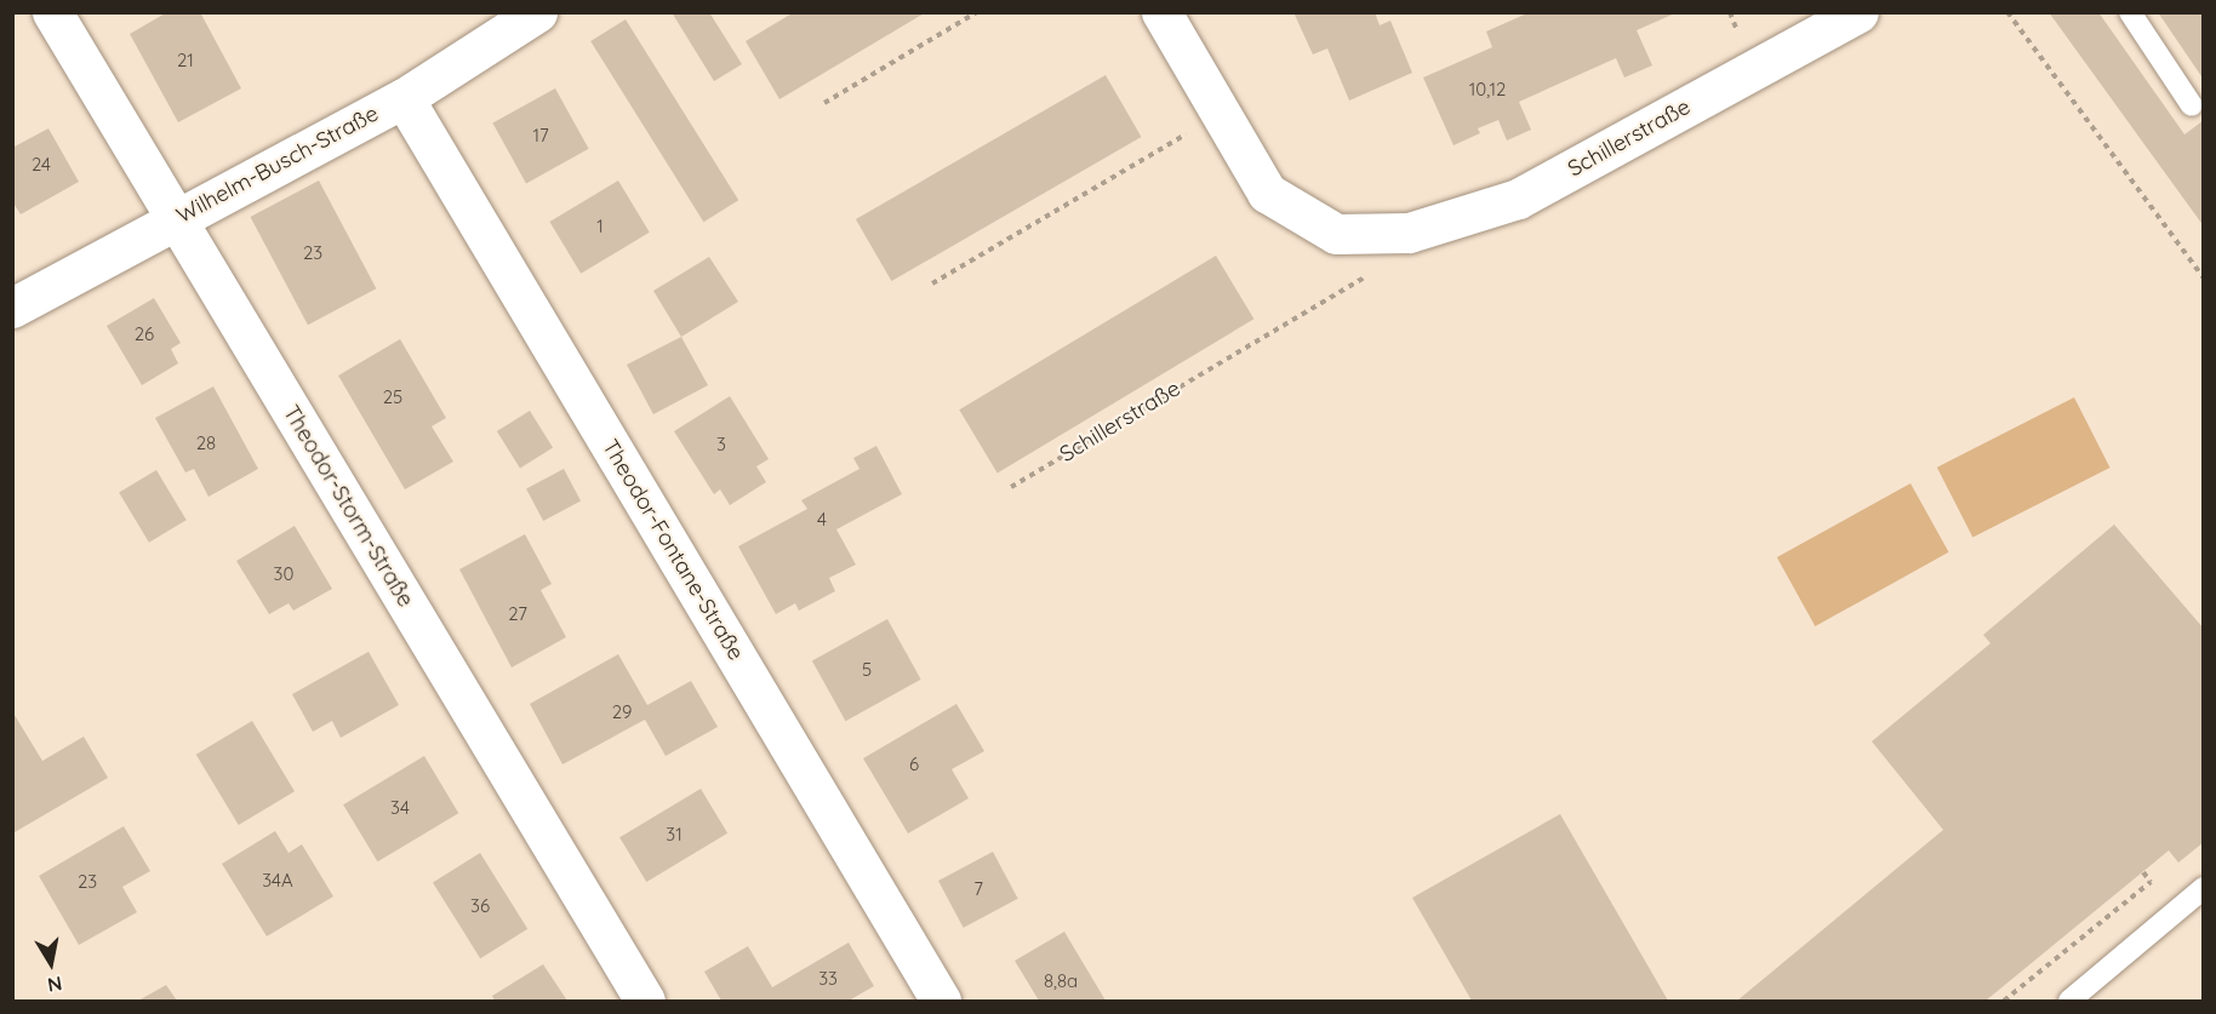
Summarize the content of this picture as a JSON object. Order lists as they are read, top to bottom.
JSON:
{
  "streets": {
    "street": [
      "Schillerstraße",
      "Wilhelm-Busch-Straße",
      "Theodor-Storm-Straße",
      "Theodor-Fontane-Straße"
    ]
  },
  "crossings": [
    ["Wilhelm-Busch-Straße", "Theodor-Storm-Straße"],
    ["Wilhelm-Busch-Straße", "Theodor-Fontane-Straße"]
  ],
  "house_numbers": [
    "21",
    "10,12",
    "17",
    "24",
    "1",
    "23",
    "26",
    "25",
    "28",
    "3",
    "4",
    "30",
    "27",
    "5",
    "29",
    "6",
    "34",
    "31",
    "34A",
    "23",
    "7",
    "36",
    "33",
    "8,8a"
  ],
  "north": "bottom"
}
